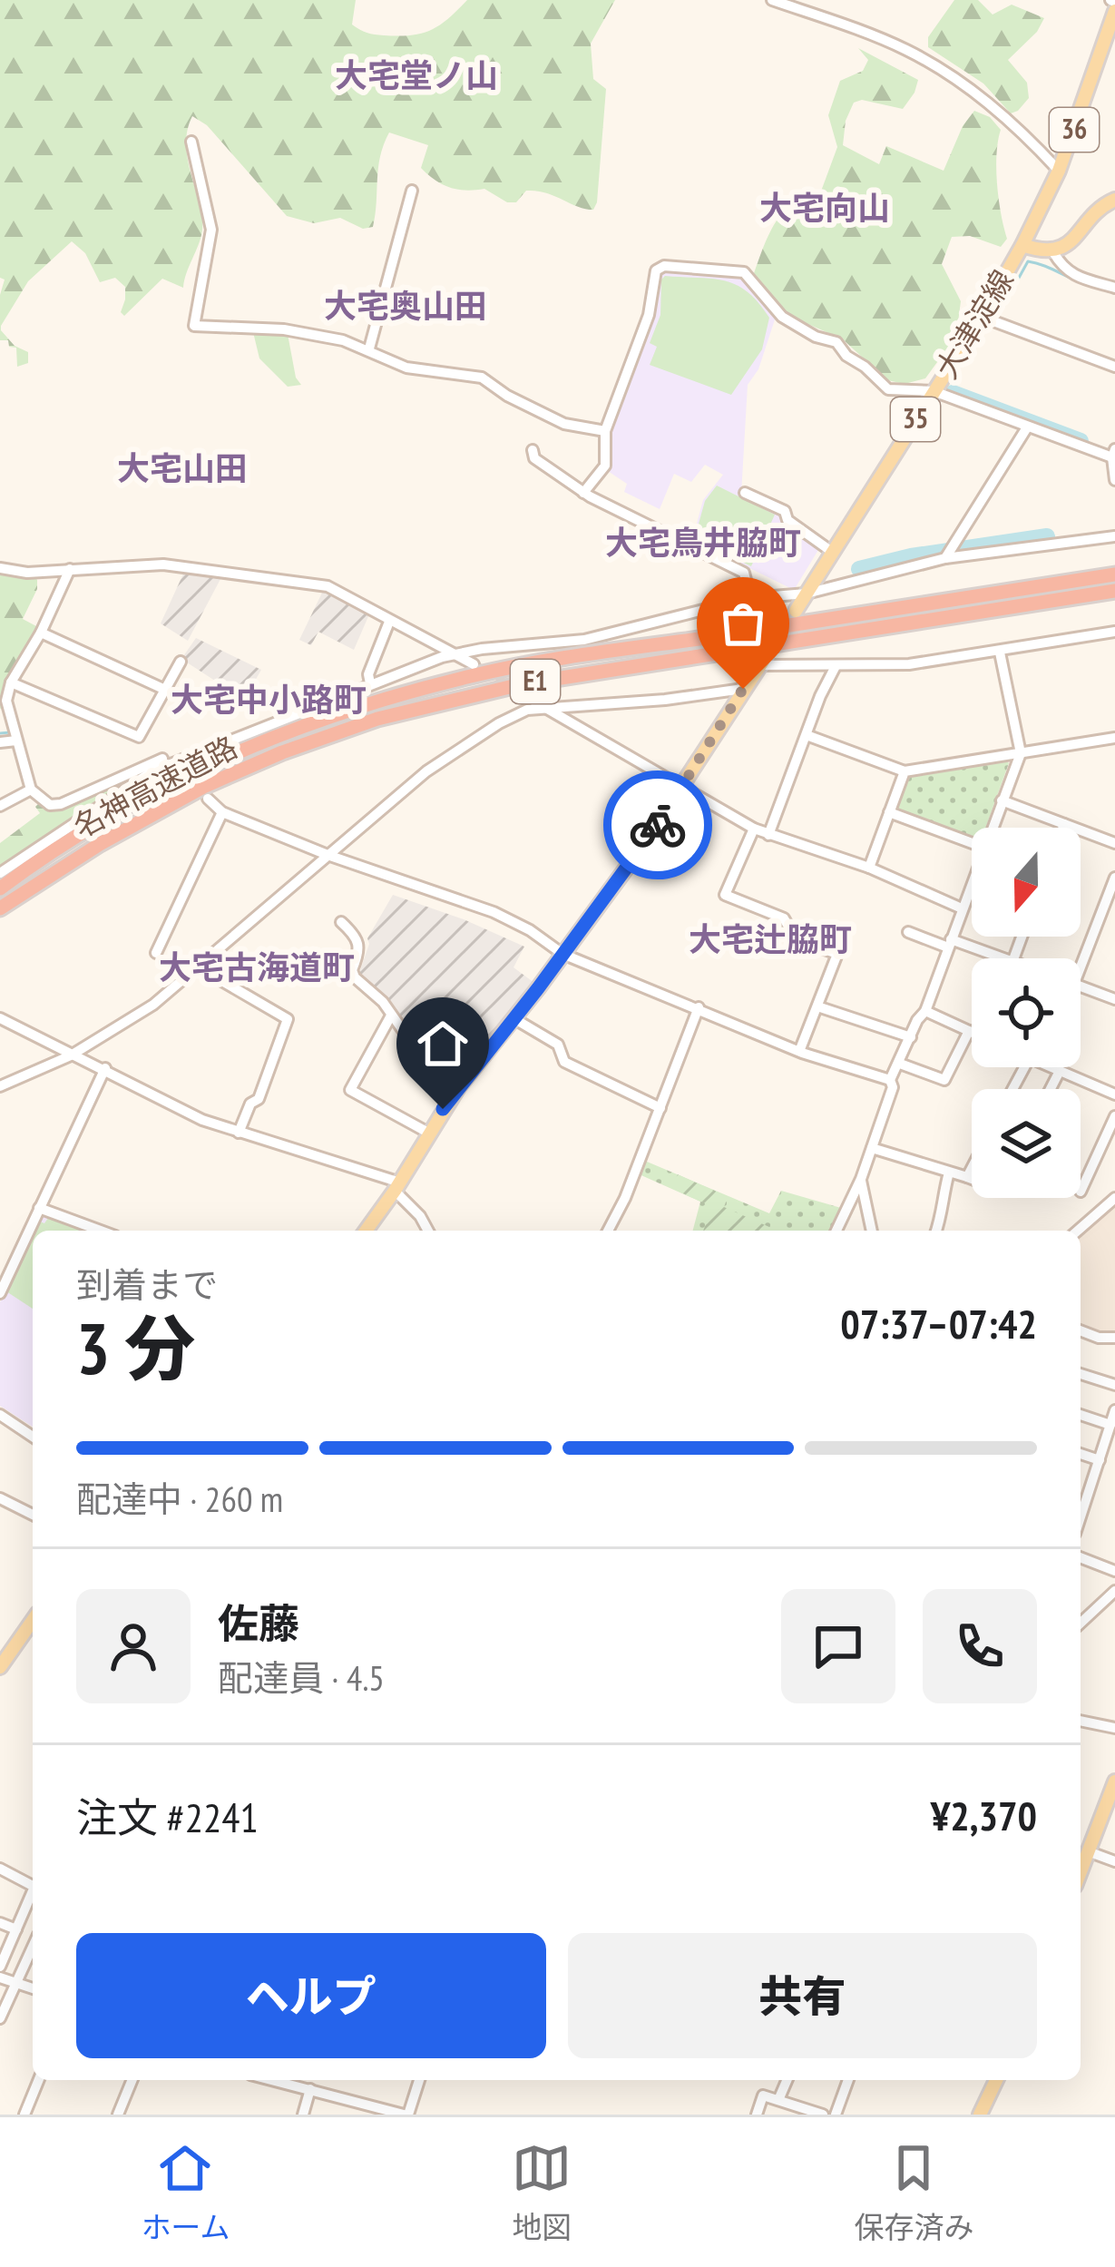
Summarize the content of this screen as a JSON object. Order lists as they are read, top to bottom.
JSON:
{
  "streets": {
    "highway": ["E1", "名神高速道路"],
    "main road": ["36", "大津淀線", "35"]
  },
  "crossings": [
    ["36", "大津淀線"]
  ],
  "districts": [
    "大宅堂ノ山",
    "大宅向山",
    "大宅奥山田",
    "大宅山田",
    "大宅鳥井脇町",
    "大宅中小路町",
    "大宅辻脇町",
    "大宅古海道町"
  ],
  "north": "bottom",
  "page": {
    "heading": ["3 分", "到着まで", "07:37–07:42"],
    "panel": [
      "佐藤",
      "配達員 · 4.5",
      "注文 #2241",
      "¥2,370"
    ],
    "bar": "配達中 · 260 m",
    "buttons": ["ヘルプ", "共有"],
    "tabs": ["ホーム", "地図", "保存済み"]
  }
}
